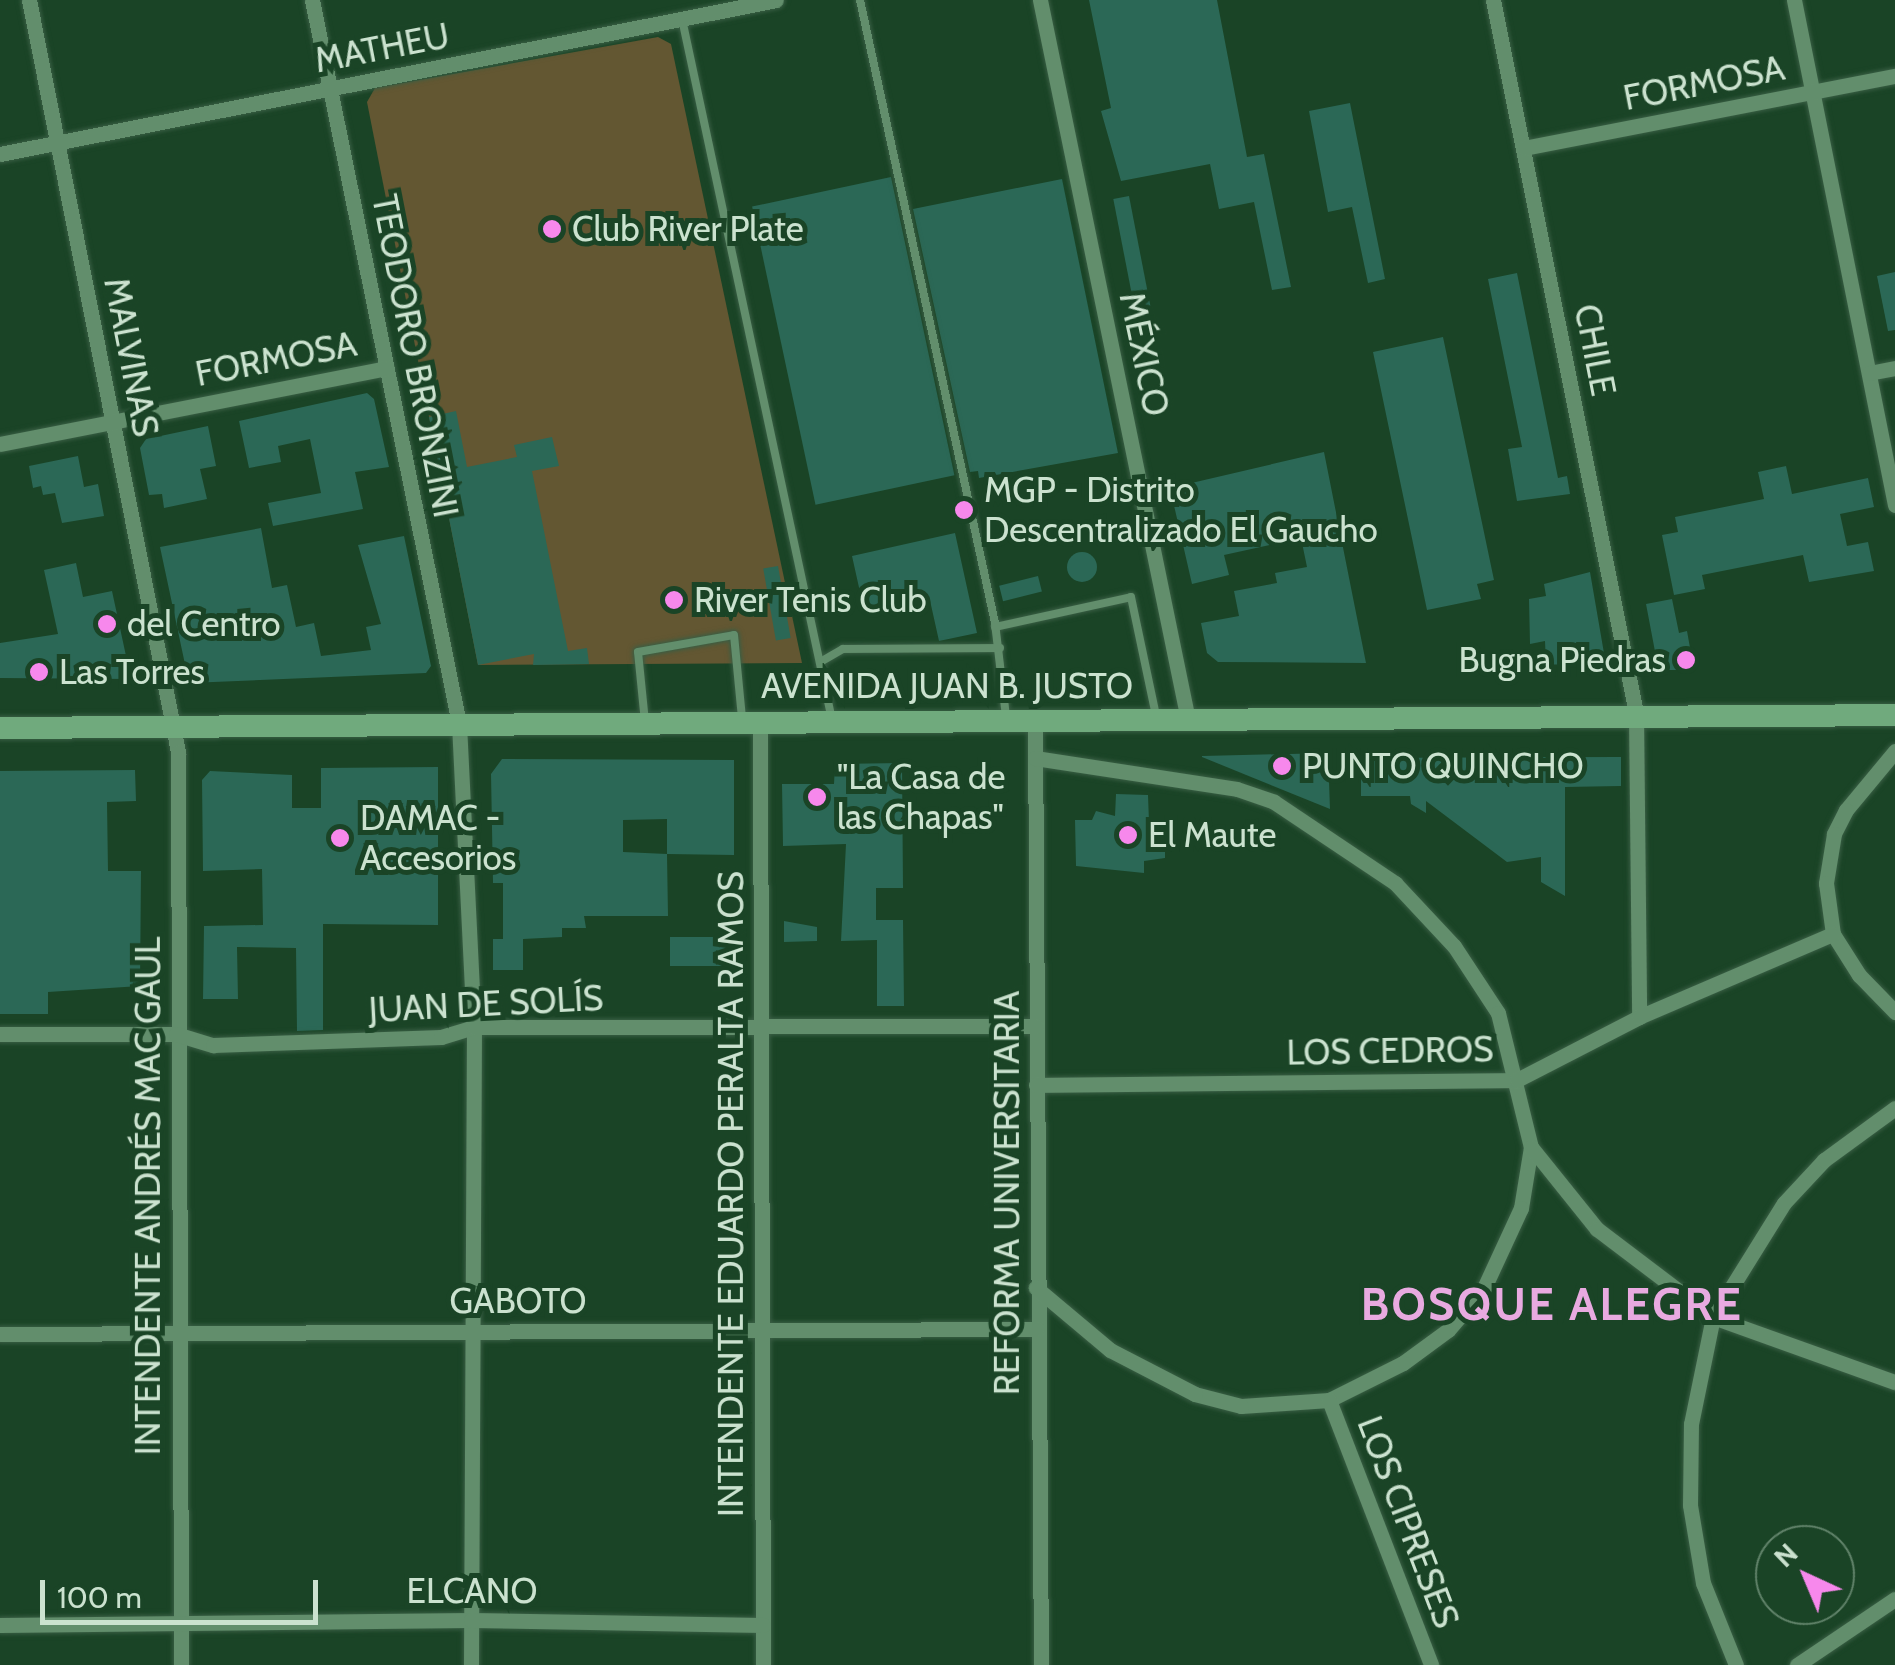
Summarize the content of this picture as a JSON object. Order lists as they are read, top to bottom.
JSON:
{
  "streets": {
    "main road": ["AVENIDA JUAN B. JUSTO"],
    "street": [
      "MATHEU",
      "FORMOSA",
      "CHILE",
      "MÉXICO",
      "TEODORO BRONZINI",
      "MALVINAS",
      "JUAN DE SOLÍS",
      "LOS CEDROS",
      "REFORMA UNIVERSITARIA",
      "INTENDENTE EDUARDO PERALTA RAMOS",
      "INTENDENTE ANDRÉS MAC GAUL",
      "GABOTO",
      "LOS CIPRESES",
      "ELCANO"
    ]
  },
  "crossings": [
    ["MATHEU", "TEODORO BRONZINI"],
    ["MATHEU", "MALVINAS"],
    ["FORMOSA", "CHILE"],
    ["FORMOSA", "TEODORO BRONZINI"],
    ["FORMOSA", "MALVINAS"],
    ["CHILE", "AVENIDA JUAN B. JUSTO"],
    ["CHILE", "LOS CEDROS"],
    ["MÉXICO", "AVENIDA JUAN B. JUSTO"],
    ["TEODORO BRONZINI", "AVENIDA JUAN B. JUSTO"],
    ["TEODORO BRONZINI", "JUAN DE SOLÍS"],
    ["TEODORO BRONZINI", "GABOTO"],
    ["TEODORO BRONZINI", "ELCANO"],
    ["MALVINAS", "AVENIDA JUAN B. JUSTO"],
    ["MALVINAS", "INTENDENTE ANDRÉS MAC GAUL"],
    ["AVENIDA JUAN B. JUSTO", "REFORMA UNIVERSITARIA"],
    ["AVENIDA JUAN B. JUSTO", "INTENDENTE EDUARDO PERALTA RAMOS"],
    ["AVENIDA JUAN B. JUSTO", "INTENDENTE ANDRÉS MAC GAUL"],
    ["JUAN DE SOLÍS", "REFORMA UNIVERSITARIA"],
    ["JUAN DE SOLÍS", "INTENDENTE EDUARDO PERALTA RAMOS"],
    ["JUAN DE SOLÍS", "INTENDENTE ANDRÉS MAC GAUL"],
    ["LOS CEDROS", "REFORMA UNIVERSITARIA"],
    ["REFORMA UNIVERSITARIA", "GABOTO"],
    ["INTENDENTE EDUARDO PERALTA RAMOS", "GABOTO"],
    ["INTENDENTE EDUARDO PERALTA RAMOS", "ELCANO"],
    ["INTENDENTE ANDRÉS MAC GAUL", "GABOTO"],
    ["INTENDENTE ANDRÉS MAC GAUL", "ELCANO"]
  ],
  "districts": ["BOSQUE ALEGRE"],
  "places": [
    "Club River Plate",
    "MGP - Distrito Descentralizado El Gaucho",
    "River Tenis Club",
    "del Centro",
    "Bugna Piedras",
    "Las Torres",
    "PUNTO QUINCHO",
    "\"La Casa de las Chapas\"",
    "El Maute",
    "DAMAC - Accesorios"
  ],
  "scale_bar": "100 m",
  "north": "top left"
}
